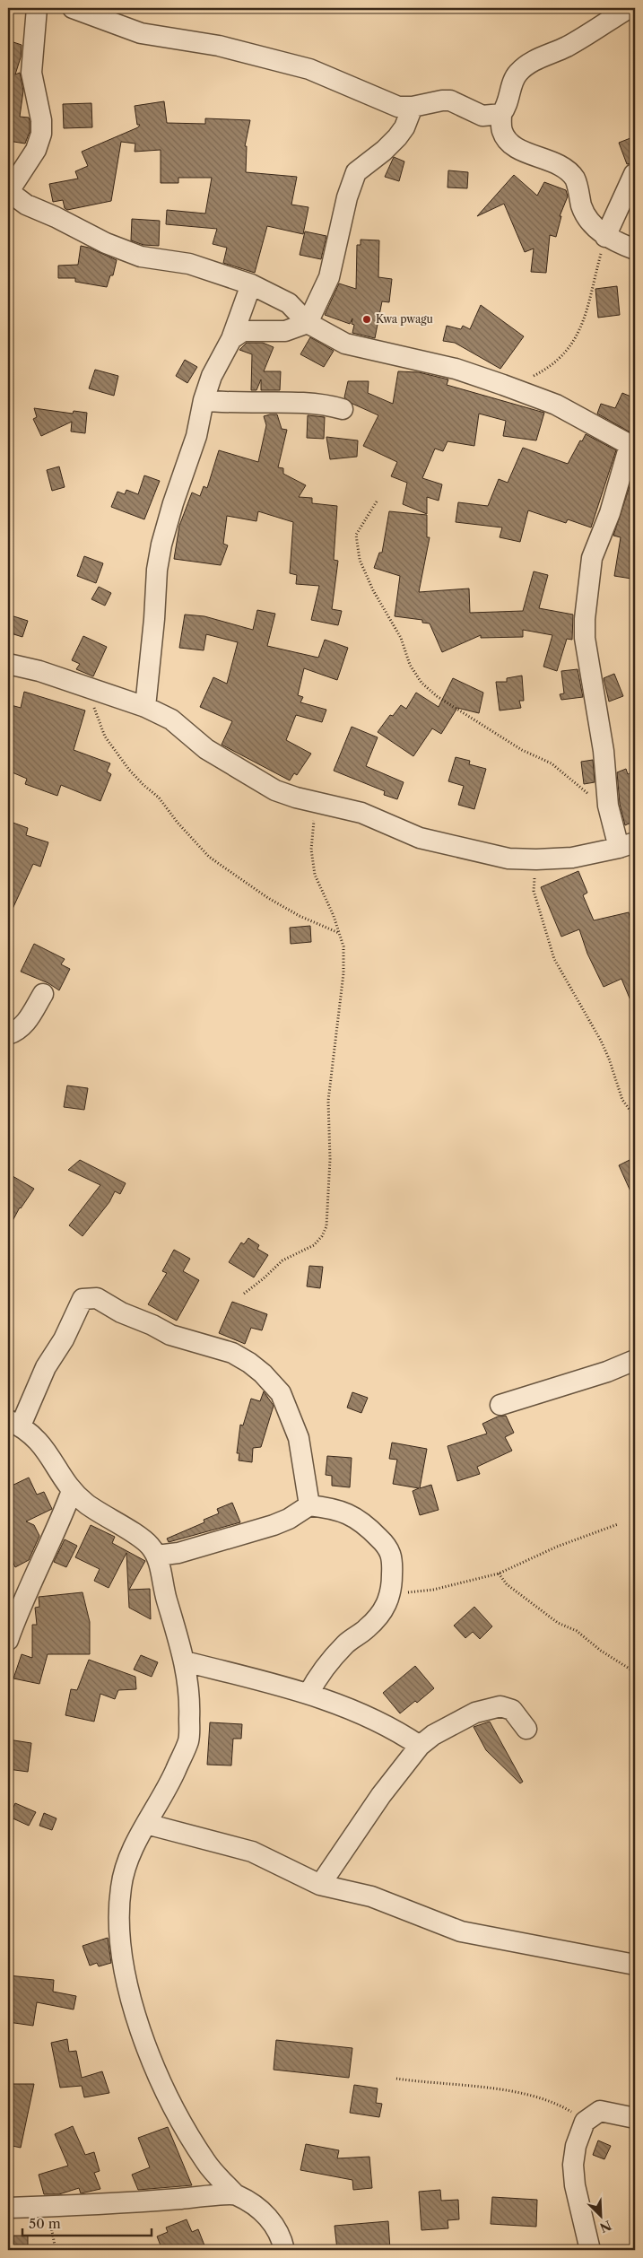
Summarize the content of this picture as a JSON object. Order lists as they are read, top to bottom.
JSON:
{
  "places": ["Kwa pwagu"],
  "scale_bar": "50 m",
  "north": "bottom right"
}
